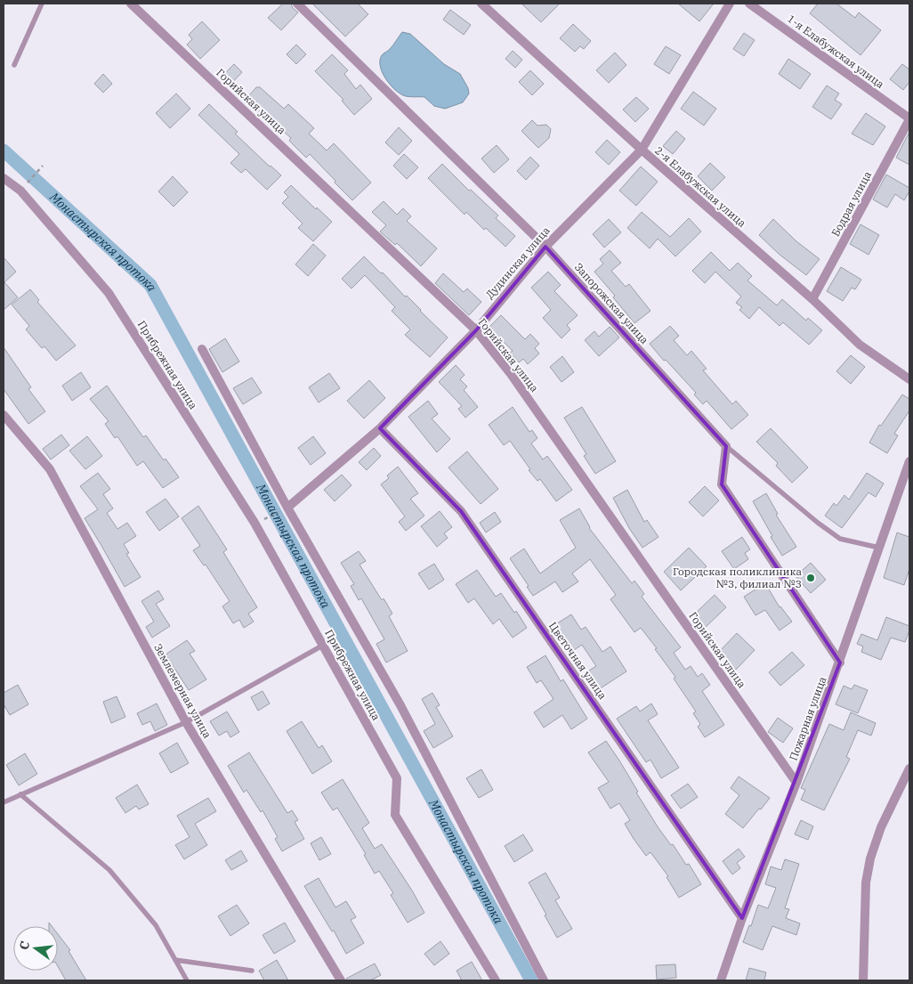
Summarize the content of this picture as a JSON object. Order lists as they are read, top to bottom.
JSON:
{
  "streets": {
    "street": [
      "1-я Елабужская улица",
      "Горийская улица",
      "2-я Елабужская улица",
      "Бодрая улица",
      "Дудинская улица",
      "Запорожская улица",
      "Прибрежная улица",
      "Цветочная улица",
      "Землемерная улица",
      "Пожарная улица"
    ]
  },
  "crossings": [
    ["1-я Елабужская улица", "Бодрая улица"],
    ["Горийская улица", "Дудинская улица"],
    ["Горийская улица", "Пожарная улица"],
    ["2-я Елабужская улица", "Бодрая улица"],
    ["2-я Елабужская улица", "Дудинская улица"],
    ["Дудинская улица", "Запорожская улица"],
    ["Дудинская улица", "Цветочная улица"],
    ["Цветочная улица", "Пожарная улица"]
  ],
  "water": ["Монастырская протока"],
  "places": ["Городская поликлиника №3, филиал №3"],
  "north": "left"
}
